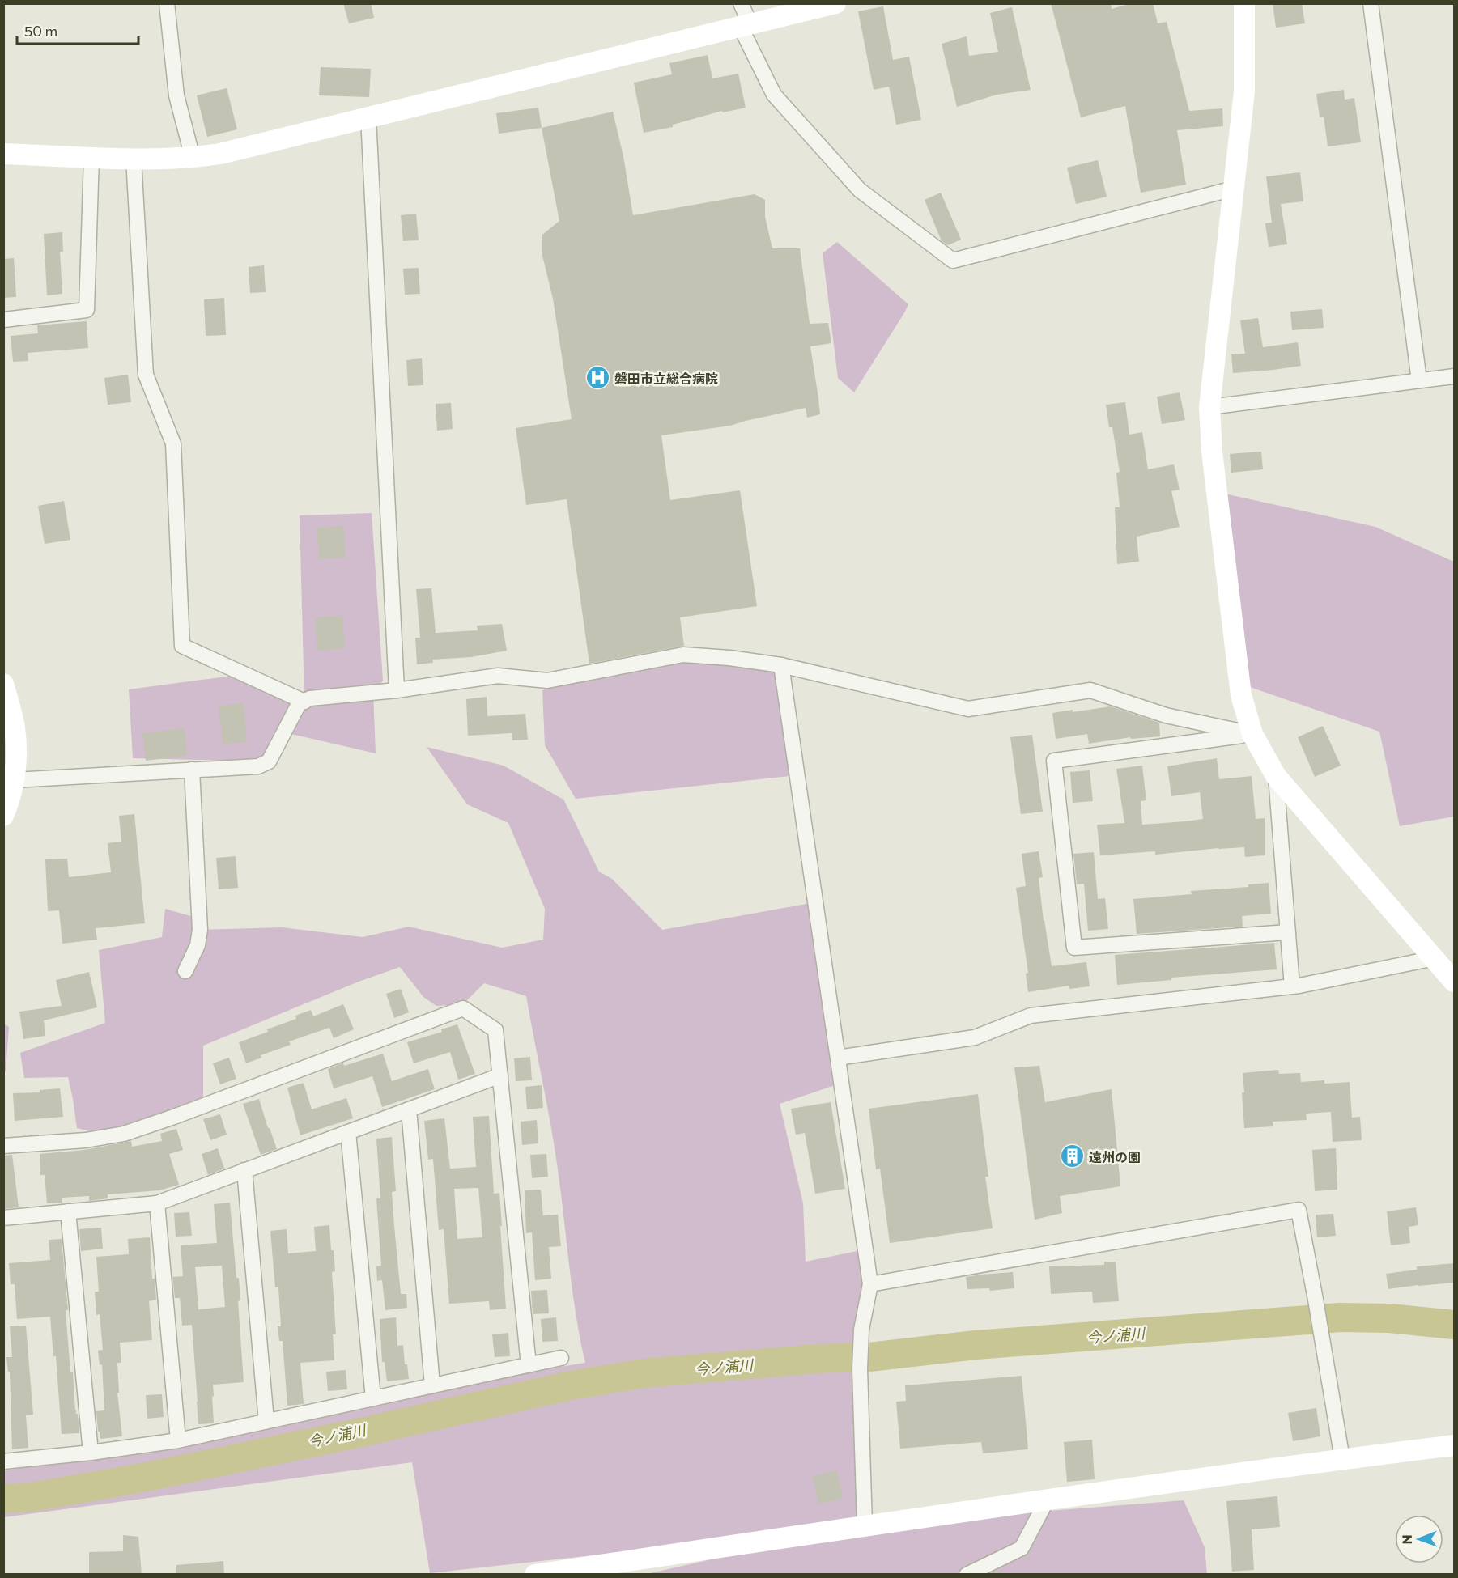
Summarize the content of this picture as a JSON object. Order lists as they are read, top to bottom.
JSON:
{
  "water": ["今ノ浦川"],
  "places": {
    "hospital": ["磐田市立総合病院"],
    "building": ["遠州の園"]
  },
  "scale_bar": "50 m",
  "north": "left"
}
